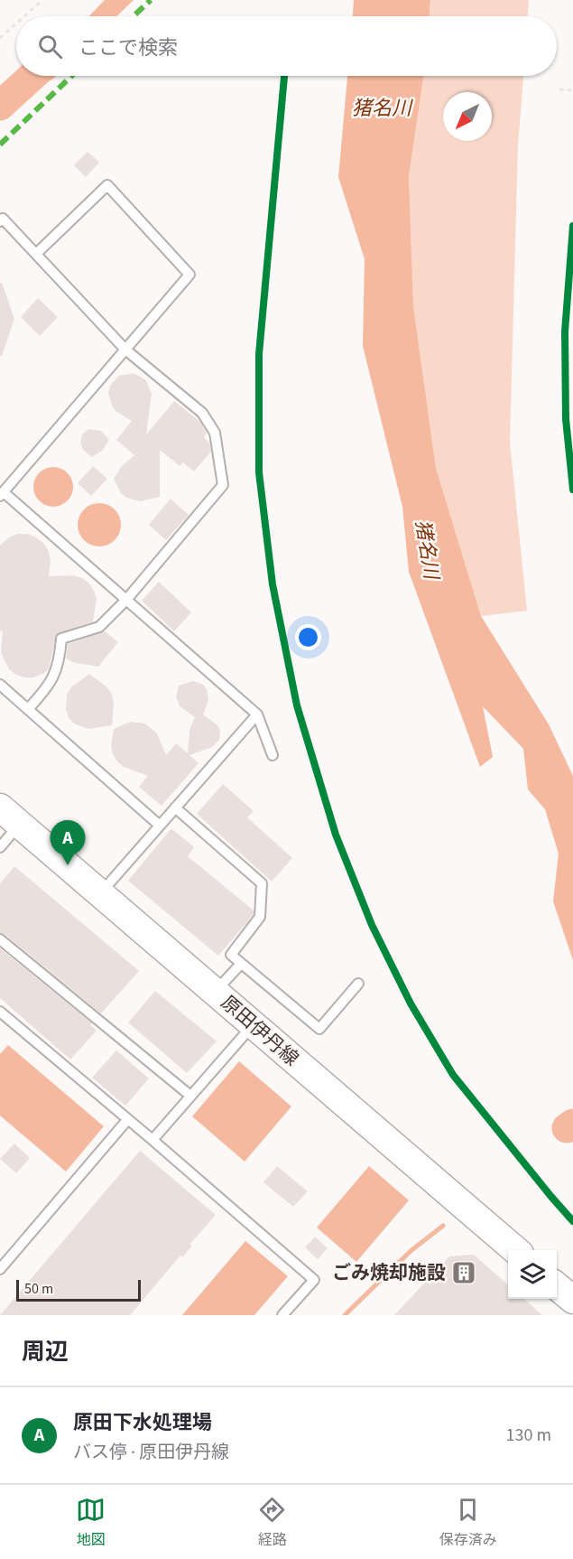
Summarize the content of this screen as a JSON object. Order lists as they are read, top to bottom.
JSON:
{
  "streets": {
    "street": ["原田伊丹線"]
  },
  "water": ["猪名川"],
  "places": {
    "building": ["ごみ焼却施設"]
  },
  "scale_bar": "50 m",
  "north": "bottom left",
  "page": {
    "search": "ここで検索",
    "pins": "A",
    "scale": "50 m",
    "heading": "周辺",
    "list": [
      {
        "mark": "A",
        "name": "原田下水処理場",
        "note": "バス停 · 原田伊丹線",
        "value": "130 m"
      }
    ],
    "nav": ["地図", "経路", "保存済み"]
  }
}
